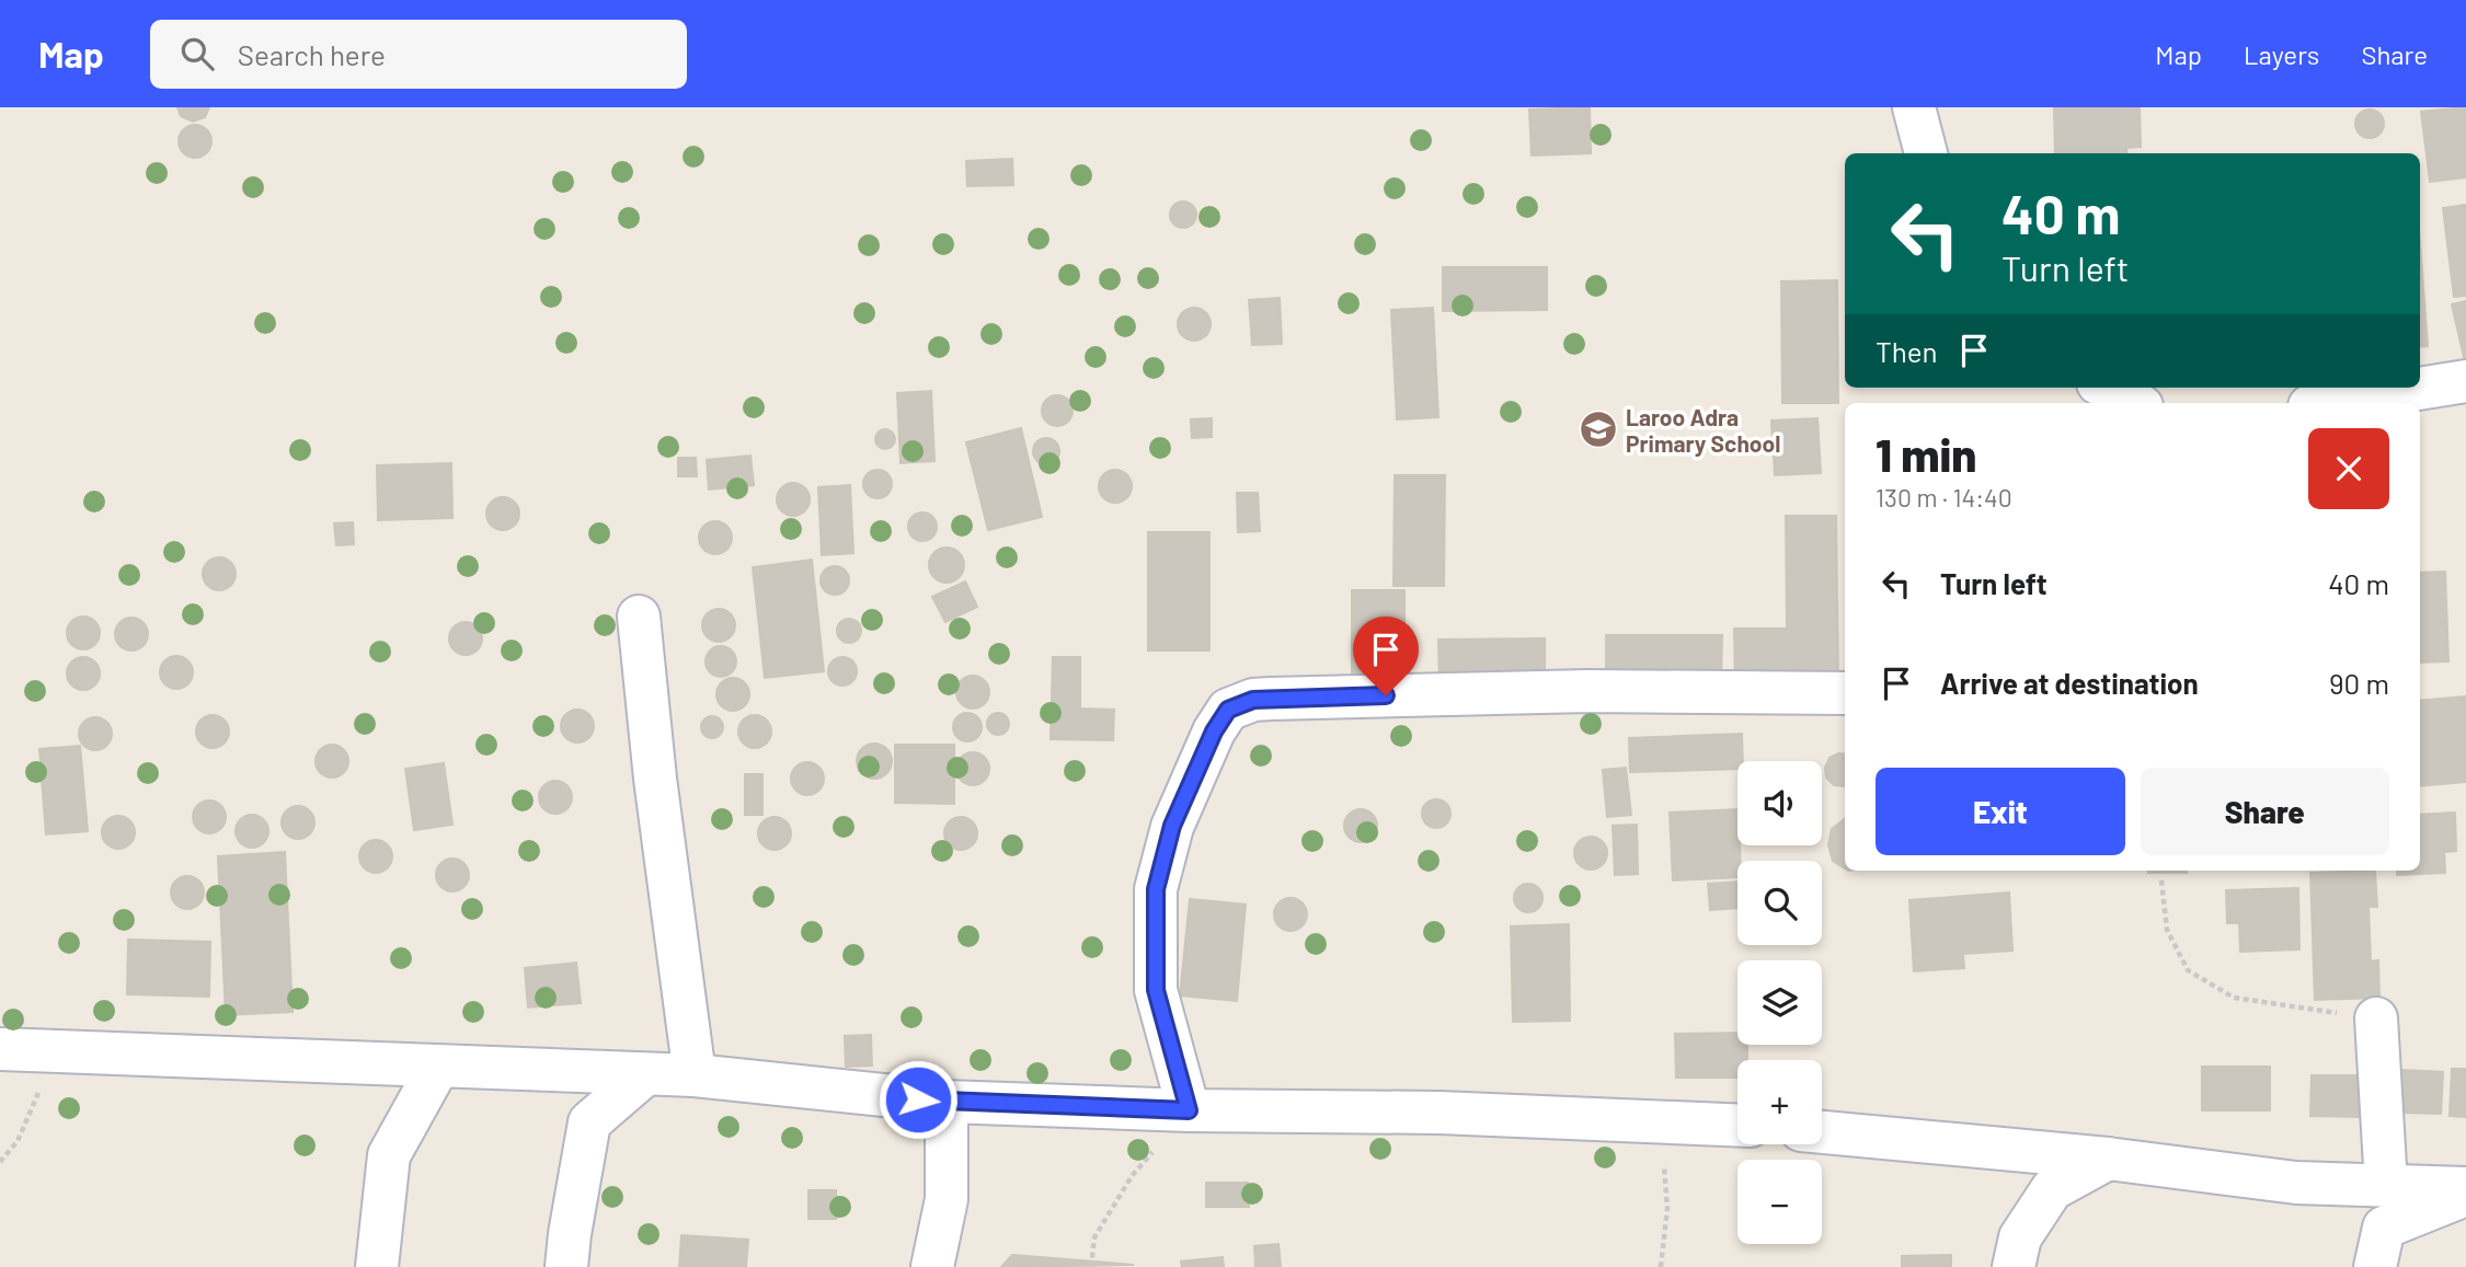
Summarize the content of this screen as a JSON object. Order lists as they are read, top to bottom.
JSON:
{
  "places": {
    "school or university": ["Laroo Adra Primary School"]
  },
  "page": {
    "header": "Map",
    "search": "Search here",
    "nav": ["Map", "Layers", "Share"],
    "turn": ["40 m", "Turn left"],
    "then": "Then",
    "heading": ["1 min", "130 m · 14:40"],
    "list": [
      {
        "name": "Turn left",
        "value": "40 m"
      },
      {
        "name": "Arrive at destination",
        "value": "90 m"
      }
    ],
    "buttons": ["Exit", "Share"],
    "map_buttons": ["+", "−"]
  }
}
